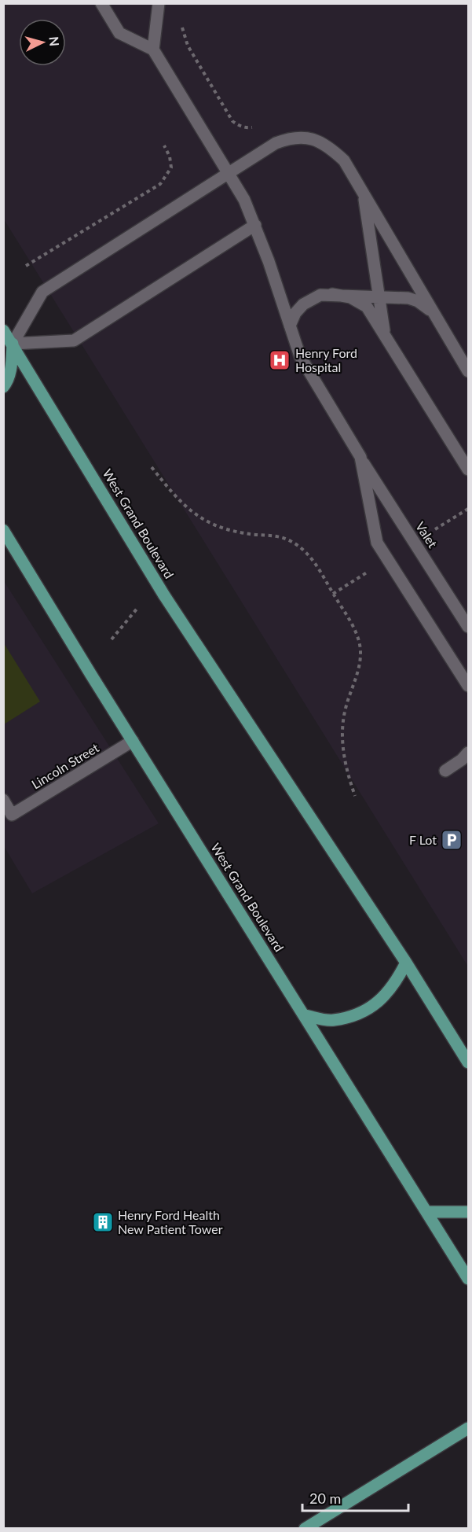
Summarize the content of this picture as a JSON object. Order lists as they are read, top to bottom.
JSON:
{
  "streets": {
    "main road": ["West Grand Boulevard"],
    "street": ["Valet", "Lincoln Street"]
  },
  "crossings": [
    ["West Grand Boulevard", "Lincoln Street"]
  ],
  "places": {
    "hospital": ["Henry Ford Hospital"],
    "parking": ["F Lot"],
    "building": ["Henry Ford Health New Patient Tower"]
  },
  "scale_bar": "20 m",
  "north": "right"
}
